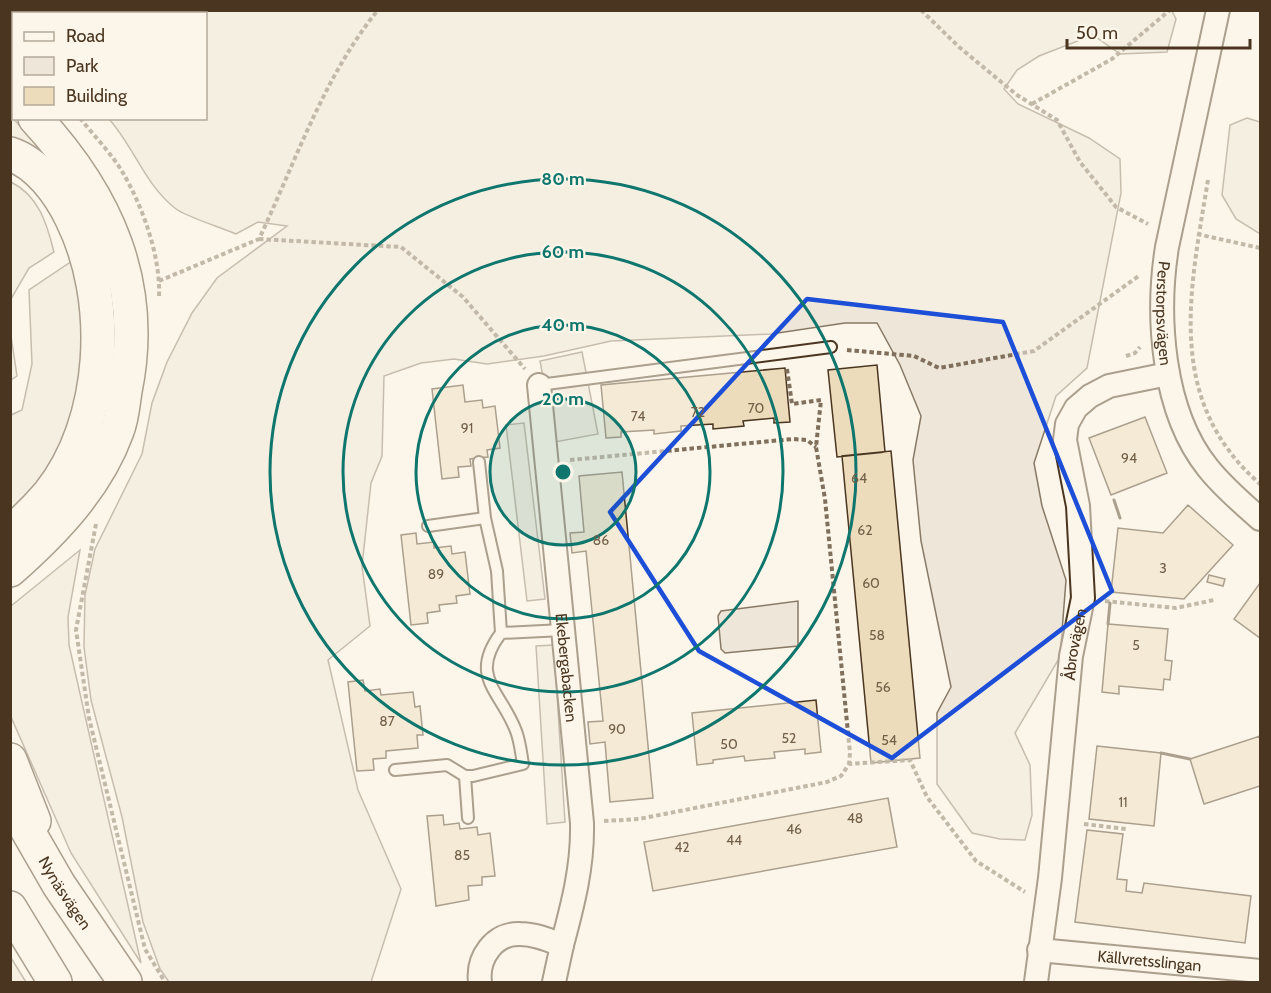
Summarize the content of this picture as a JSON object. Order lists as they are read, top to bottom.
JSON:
{
  "streets": {
    "highway": ["Nynäsvägen"],
    "street": [
      "Perstorpsvägen",
      "Åbrovägen",
      "Ekebergabacken",
      "Källvretsslingan"
    ]
  },
  "crossings": [
    ["Perstorpsvägen", "Åbrovägen"],
    ["Åbrovägen", "Källvretsslingan"]
  ],
  "house_numbers": [
    "70",
    "72",
    "74",
    "91",
    "94",
    "64",
    "62",
    "86",
    "3",
    "89",
    "60",
    "58",
    "5",
    "56",
    "87",
    "90",
    "52",
    "54",
    "50",
    "11",
    "48",
    "46",
    "44",
    "42",
    "85"
  ],
  "legend": ["Road", "Park", "Building"],
  "scale_bar": "50 m",
  "rings": [
    "80 m",
    "60 m",
    "40 m",
    "20 m"
  ]
}
